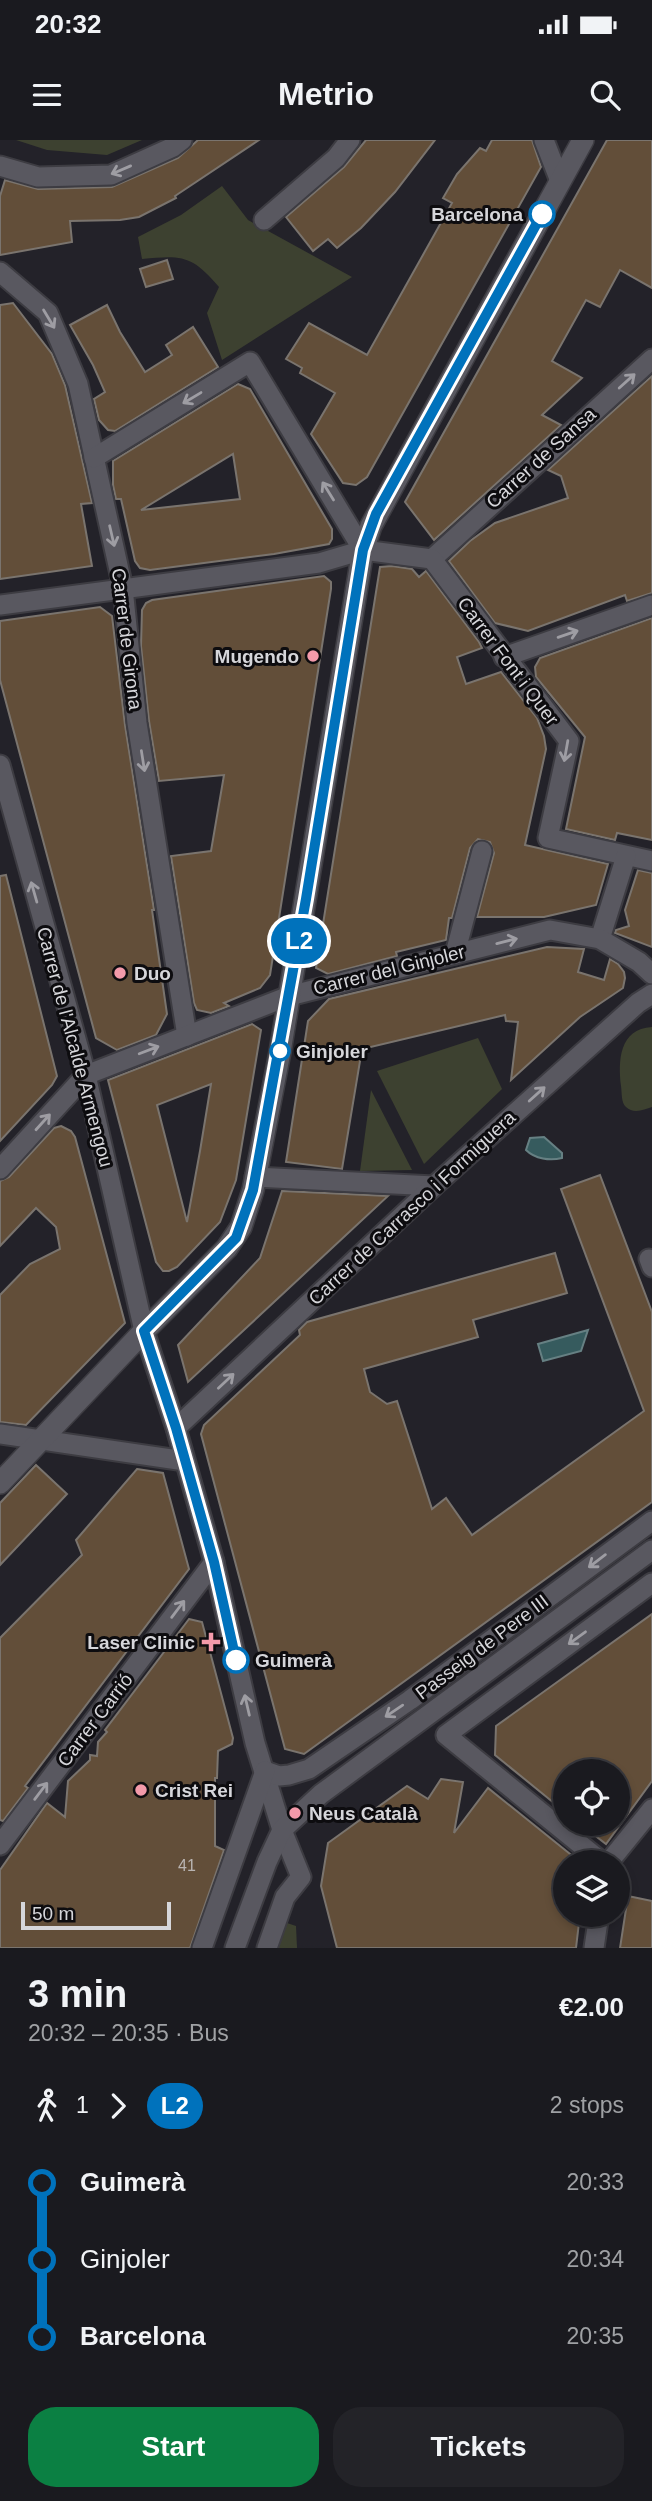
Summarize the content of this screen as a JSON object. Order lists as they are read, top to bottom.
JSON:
{
  "streets": {
    "street": [
      "Carrer de Sansa",
      "Carrer de Girona",
      "Carrer Font i Quer",
      "Carrer del Ginjoler",
      "Carrer de l'Alcalde Armengou",
      "Carrer de Carrasco i Formiguera",
      "Passeig de Pere III",
      "Carrer Carrió"
    ]
  },
  "crossings": [
    ["Carrer de Sansa", "Carrer Font i Quer"],
    ["Carrer de Girona", "Carrer del Ginjoler"],
    ["Carrer del Ginjoler", "Carrer de l'Alcalde Armengou"],
    ["Carrer de l'Alcalde Armengou", "Carrer de Carrasco i Formiguera"],
    ["Carrer de l'Alcalde Armengou", "Passeig de Pere III"],
    ["Carrer de l'Alcalde Armengou", "Carrer Carrió"]
  ],
  "one_way": [
    "Carrer de Girona",
    "Carrer Font i Quer",
    "Carrer del Ginjoler",
    "Carrer de l'Alcalde Armengou",
    "Carrer Carrió"
  ],
  "places": {
    "other": [
      "Barcelona",
      "Mugendo",
      "Duo",
      "Ginjoler",
      "Guimerà",
      "Crist Rei",
      "Neus Català"
    ],
    "health": ["Laser Clinic"]
  },
  "lines": ["bus line L2"],
  "house_numbers": ["41"],
  "scale_bar": "50 m",
  "page": {
    "status": "20:32",
    "header": "Metrio",
    "on_map": "L2",
    "scale": "50 m",
    "heading": ["3 min", "20:32 – 20:35 · Bus", "€2.00"],
    "legs": ["1", "L2", "2 stops"],
    "list": [
      {
        "name": "Guimerà",
        "value": "20:33"
      },
      {
        "name": "Ginjoler",
        "value": "20:34"
      },
      {
        "name": "Barcelona",
        "value": "20:35"
      }
    ],
    "buttons": ["Start", "Tickets"]
  }
}
